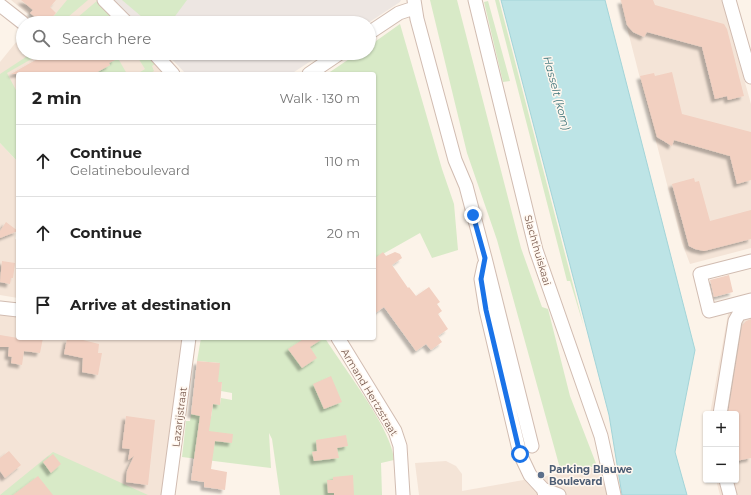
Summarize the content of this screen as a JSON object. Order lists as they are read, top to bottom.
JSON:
{
  "streets": {
    "street": ["Slachthuiskaai", "Armand Hertzstraat", "Lazarijstraat"]
  },
  "water": ["Hasselt (kom)"],
  "places": ["Parking Blauwe Boulevard"],
  "page": {
    "search": "Search here",
    "heading": ["2 min", "Walk · 130 m"],
    "list": [
      ["Continue", "Gelatineboulevard", "110 m"],
      ["Continue", "20 m"],
      "Arrive at destination"
    ],
    "map_buttons": ["+", "−"]
  }
}
